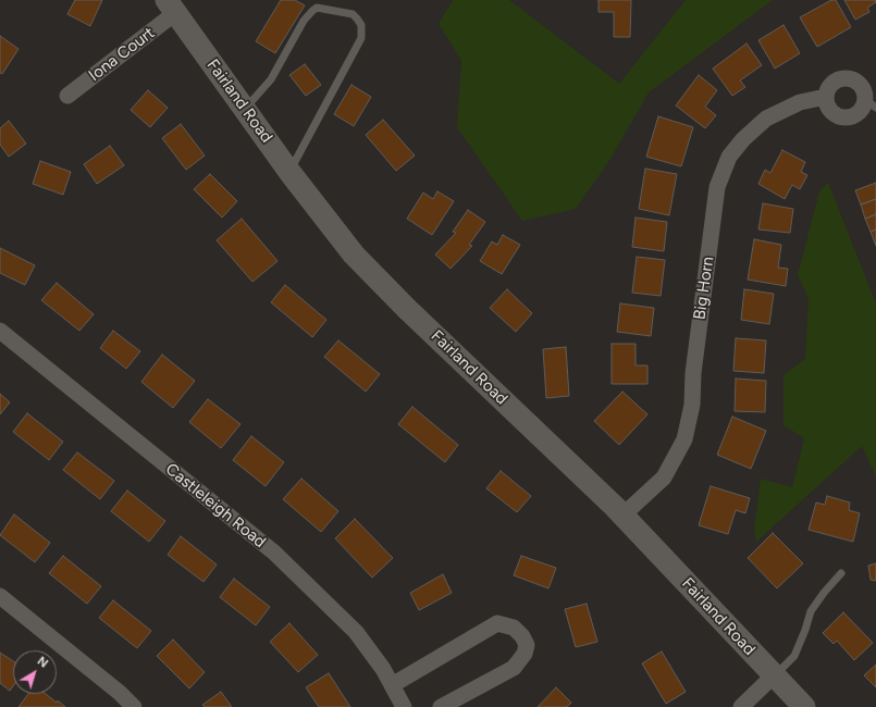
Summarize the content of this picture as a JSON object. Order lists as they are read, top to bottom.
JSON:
{
  "streets": {
    "main road": ["Fairland Road"],
    "street": ["Iona Court", "Big Horn", "Castleleigh Road"]
  },
  "crossings": [
    ["Iona Court", "Fairland Road"],
    ["Fairland Road", "Big Horn"]
  ],
  "north": "top right"
}
